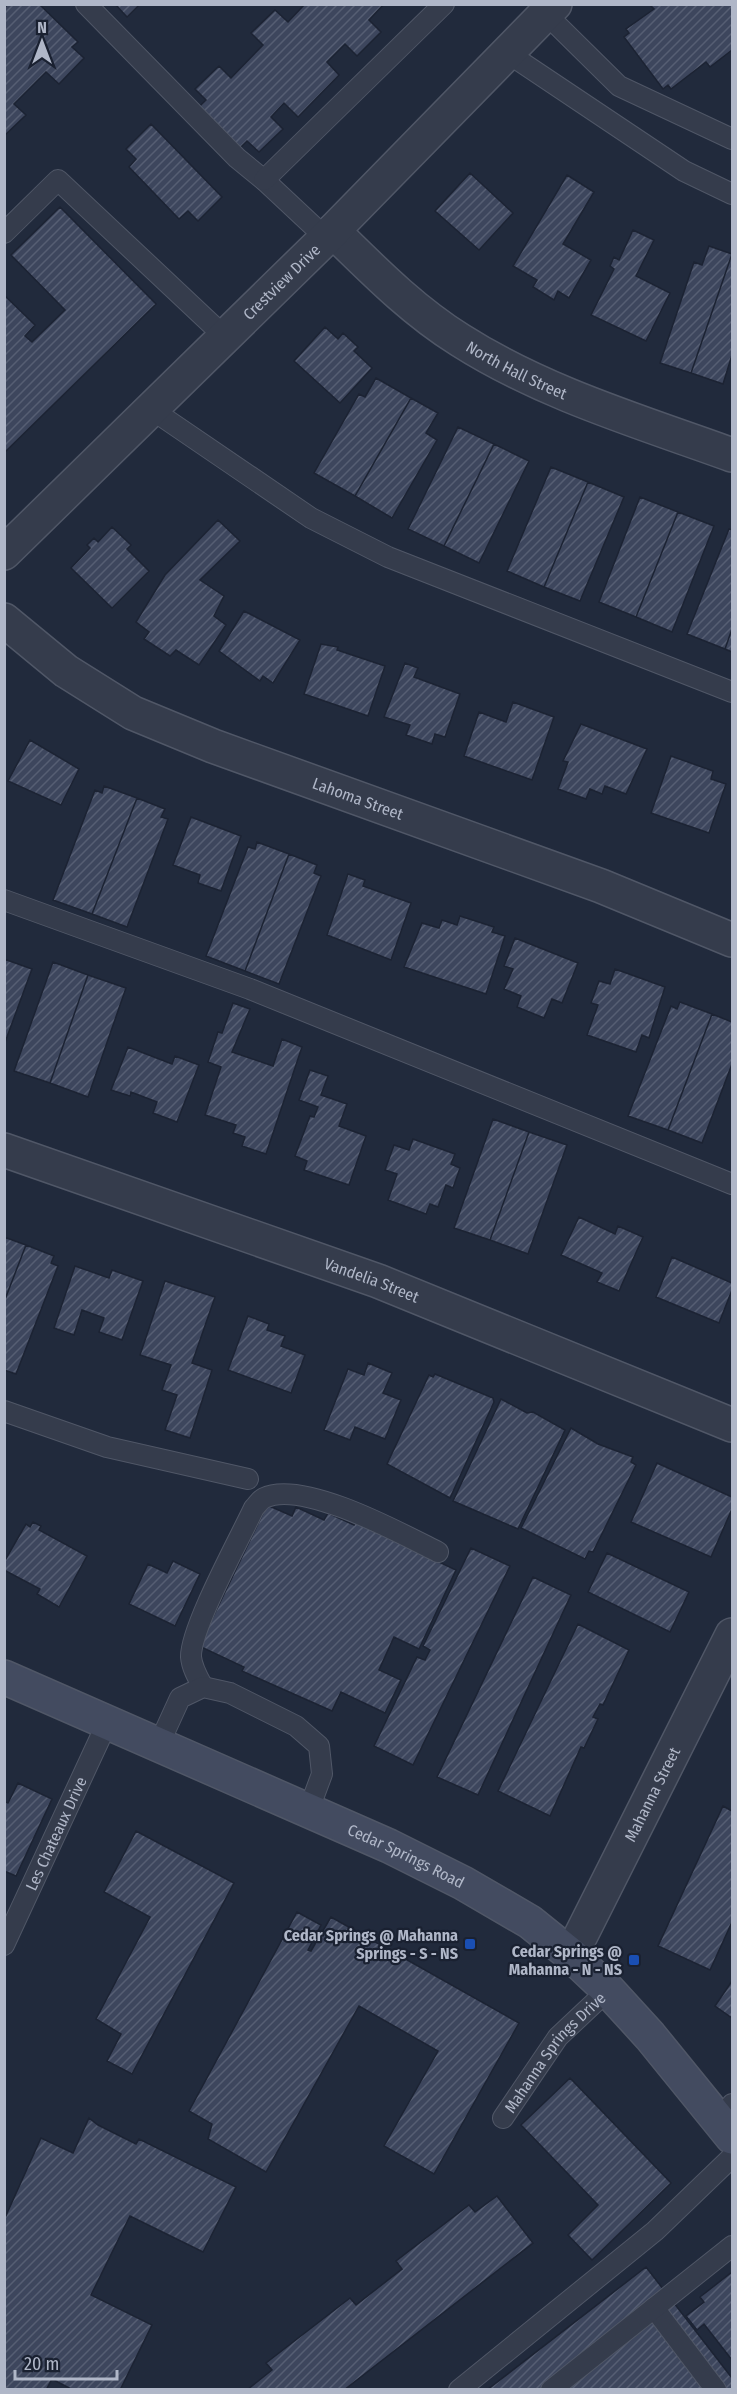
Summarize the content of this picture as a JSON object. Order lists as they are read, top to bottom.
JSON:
{
  "streets": {
    "main road": ["Cedar Springs Road"],
    "street": [
      "Crestview Drive",
      "North Hall Street",
      "Lahoma Street",
      "Vandelia Street",
      "Mahanna Street"
    ],
    "lane": ["Les Chateaux Drive", "Mahanna Springs Drive"]
  },
  "crossings": [
    ["Crestview Drive", "North Hall Street"],
    ["Mahanna Street", "Cedar Springs Road"],
    ["Les Chateaux Drive", "Cedar Springs Road"],
    ["Cedar Springs Road", "Mahanna Springs Drive"]
  ],
  "places": {
    "transit": ["Cedar Springs @ Mahanna Springs - S - NS", "Cedar Springs @ Mahanna - N - NS"]
  },
  "scale_bar": "20 m",
  "north": "top"
}
